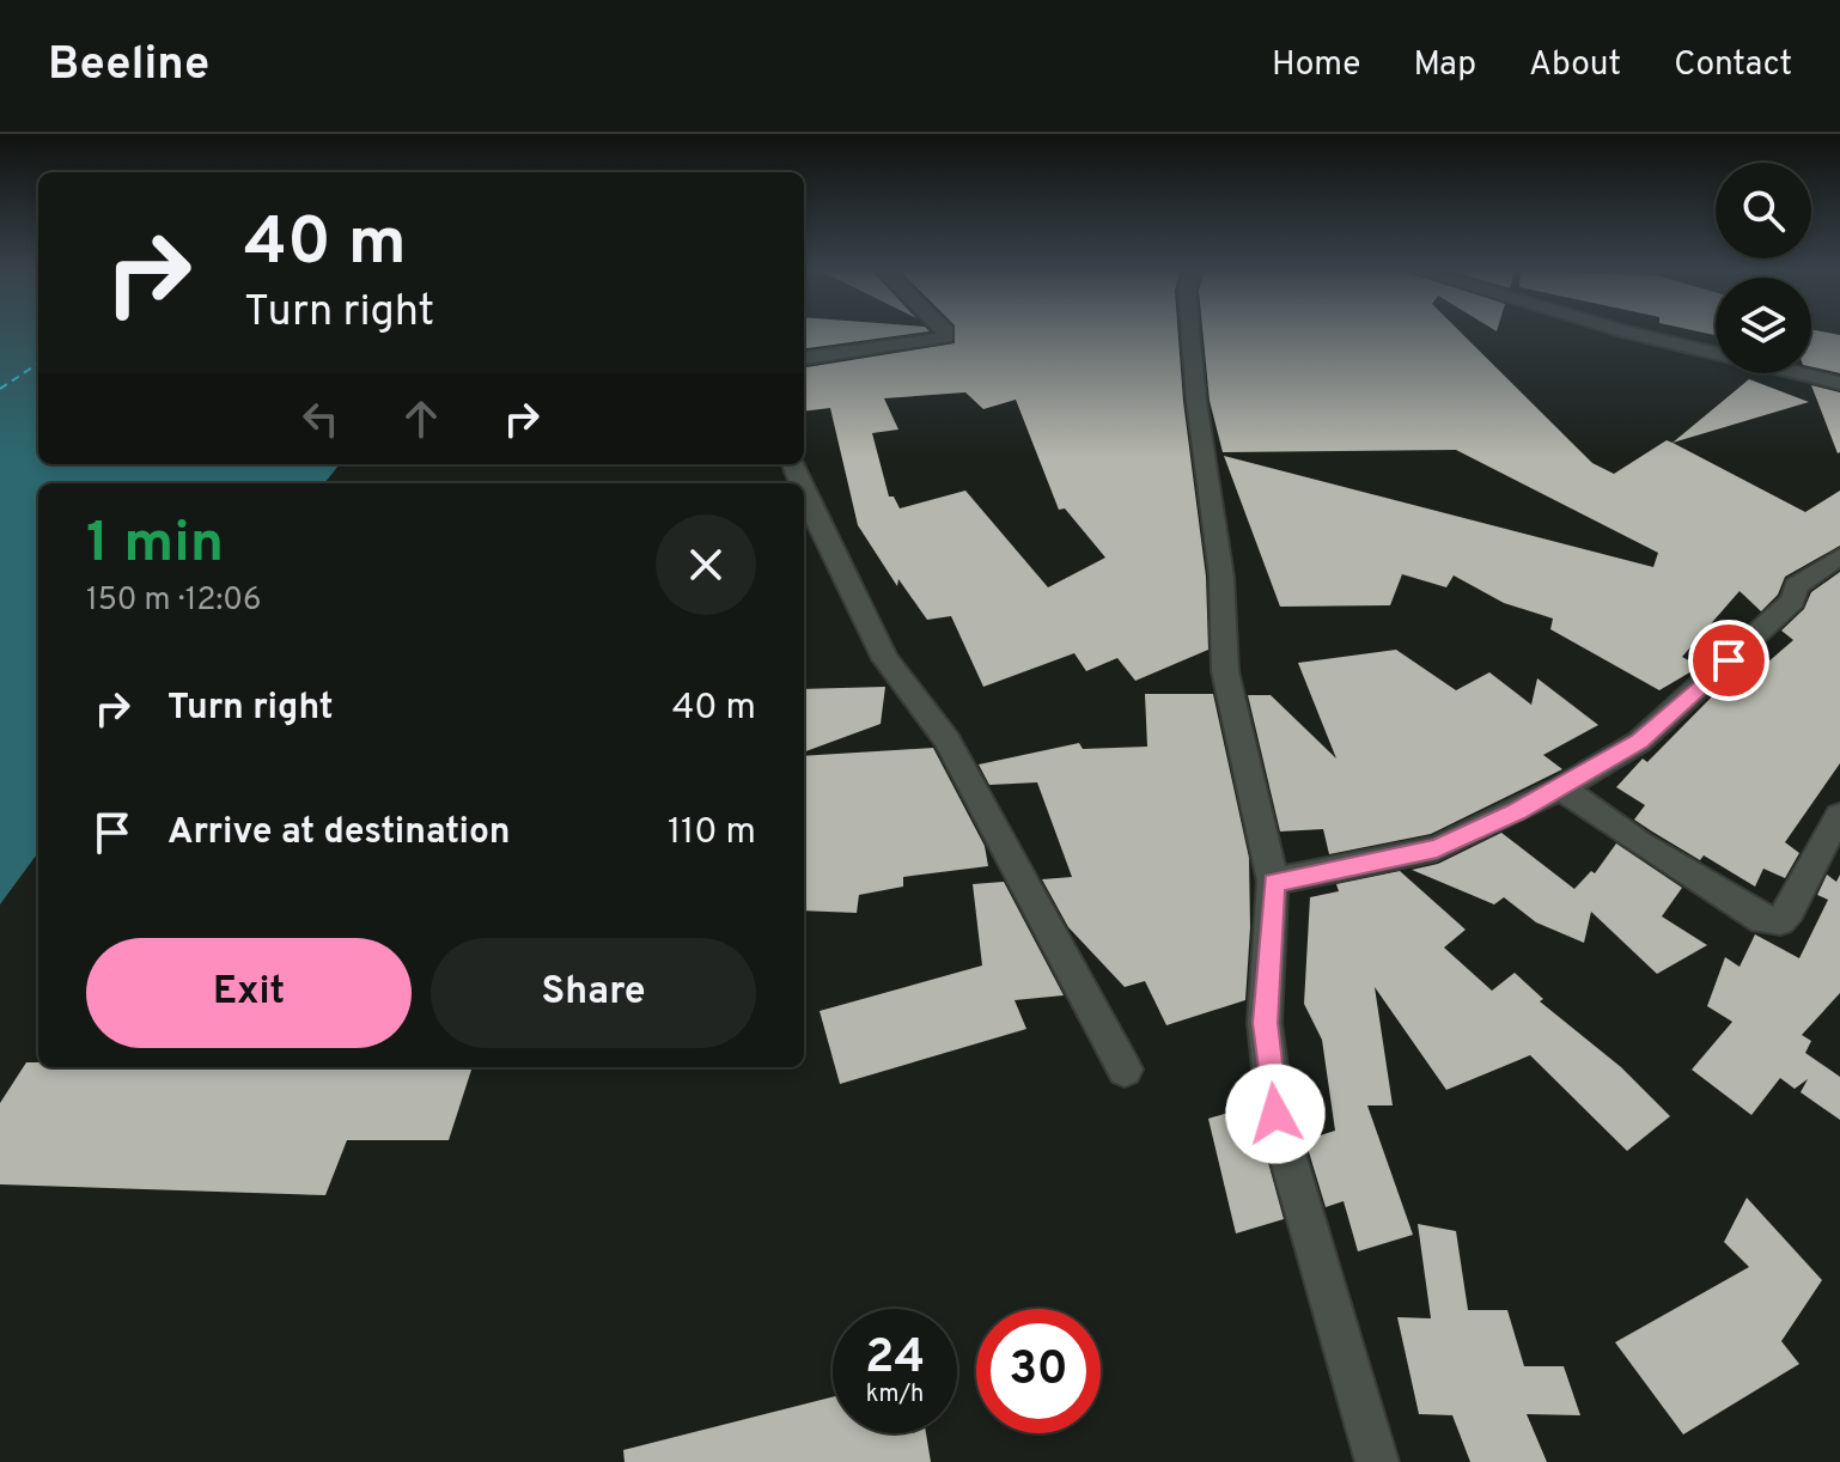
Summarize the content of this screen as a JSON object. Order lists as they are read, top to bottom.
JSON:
{
  "page": {
    "header": "Beeline",
    "nav": [
      "Home",
      "Map",
      "About",
      "Contact"
    ],
    "turn": ["40 m", "Turn right"],
    "heading": ["1 min", "150 m · 12:06"],
    "list": [
      {
        "name": "Turn right",
        "value": "40 m"
      },
      {
        "name": "Arrive at destination",
        "value": "110 m"
      }
    ],
    "buttons": ["Exit", "Share"],
    "speed": "24 km/h",
    "limit": "30"
  }
}
